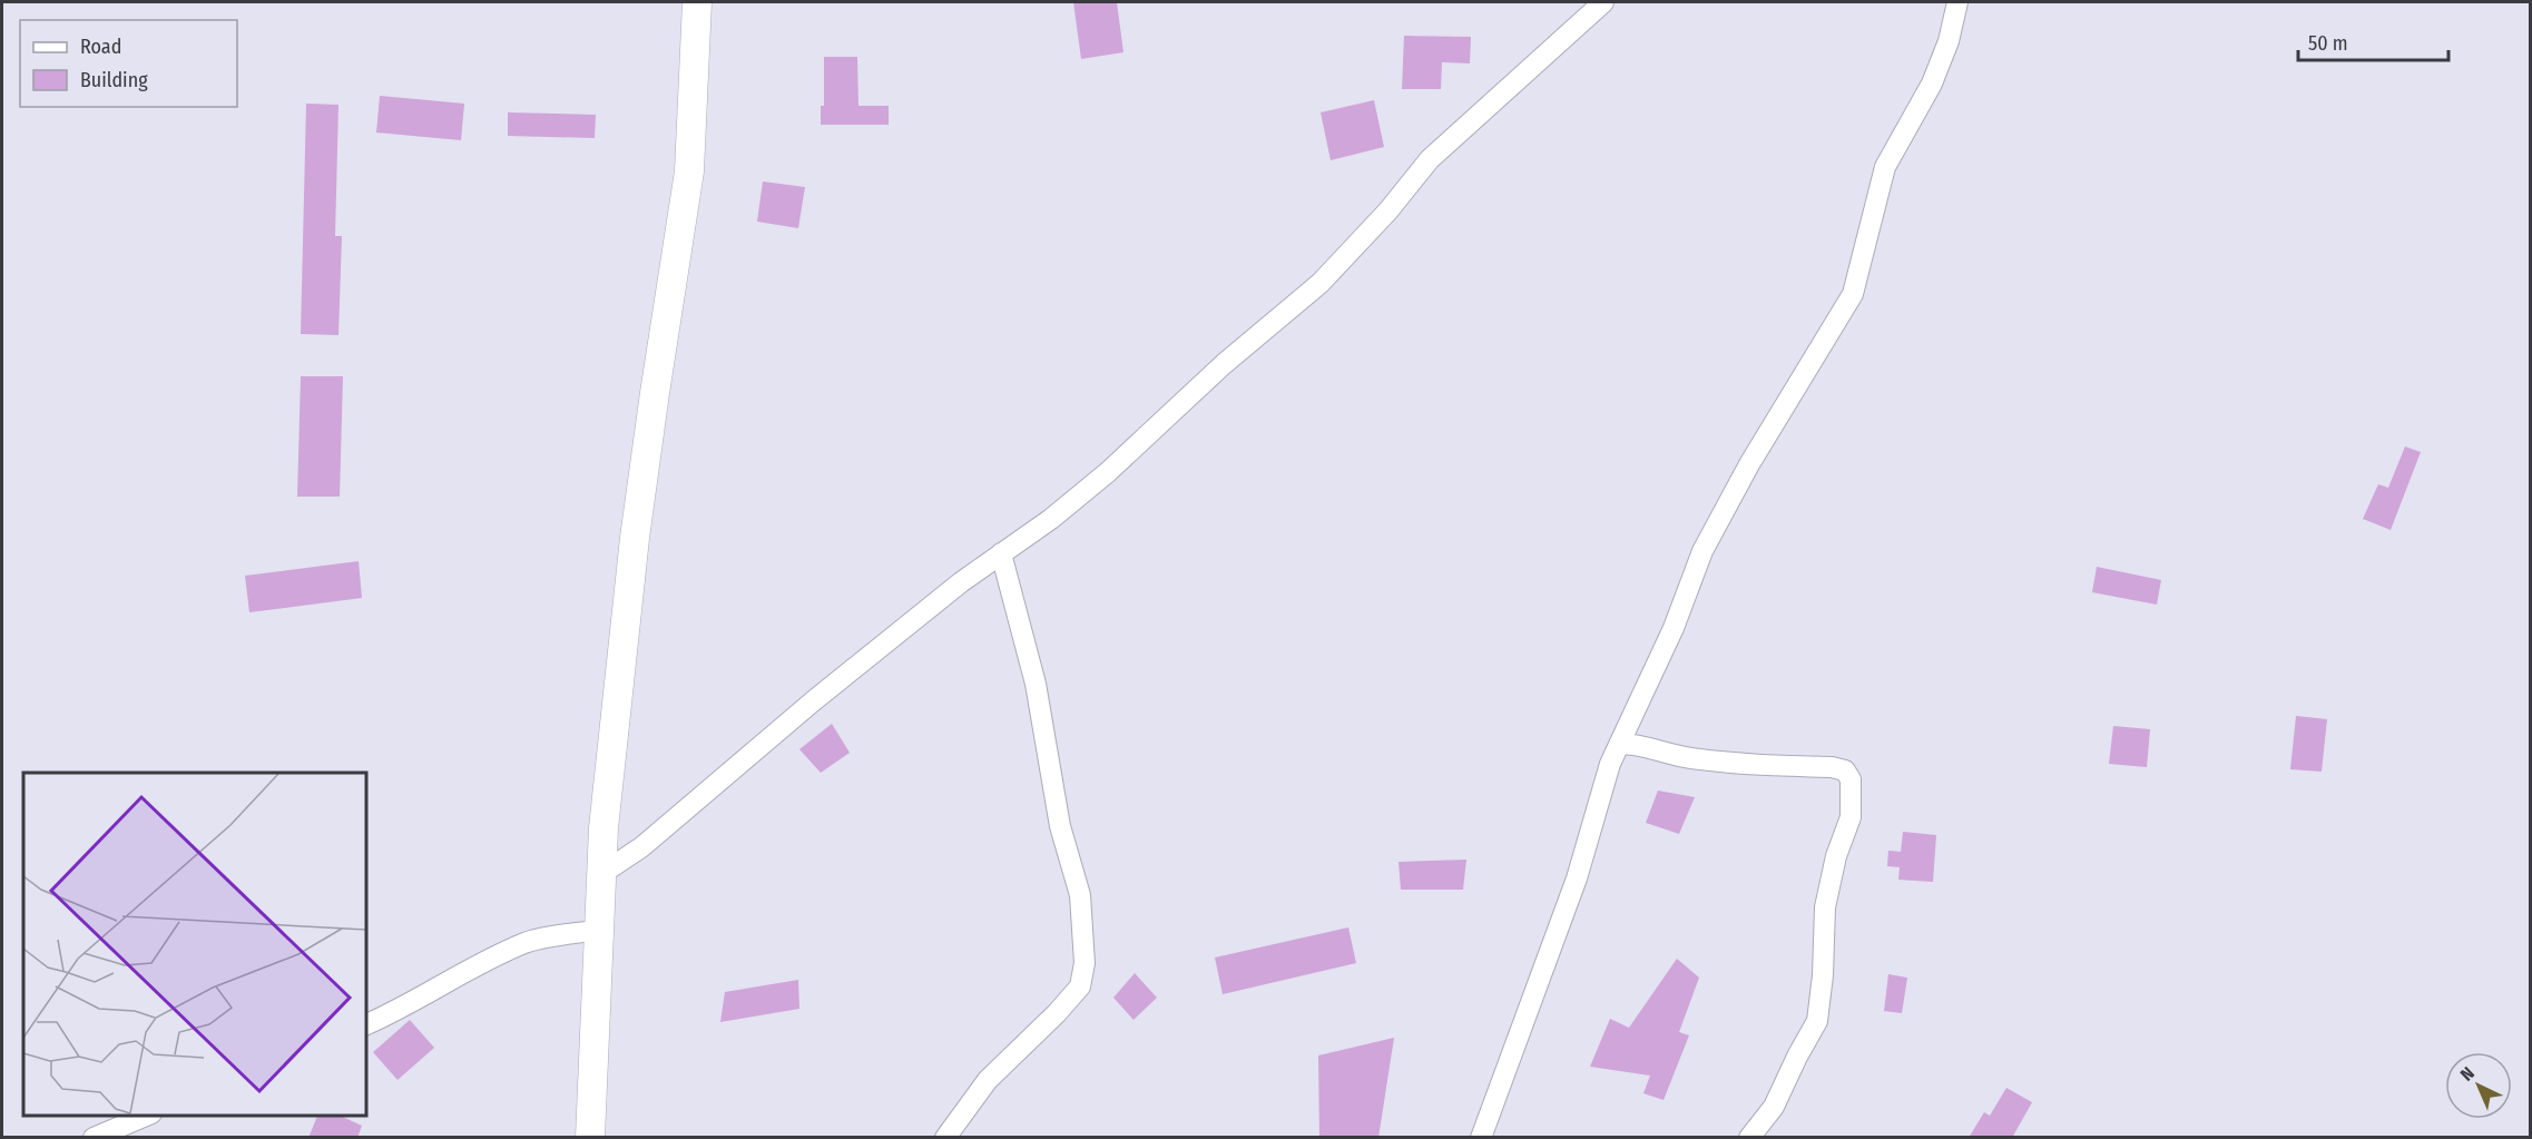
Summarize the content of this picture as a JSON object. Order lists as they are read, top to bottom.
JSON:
{
  "legend": ["Road", "Building"],
  "scale_bar": "50 m",
  "north": "top left"
}
